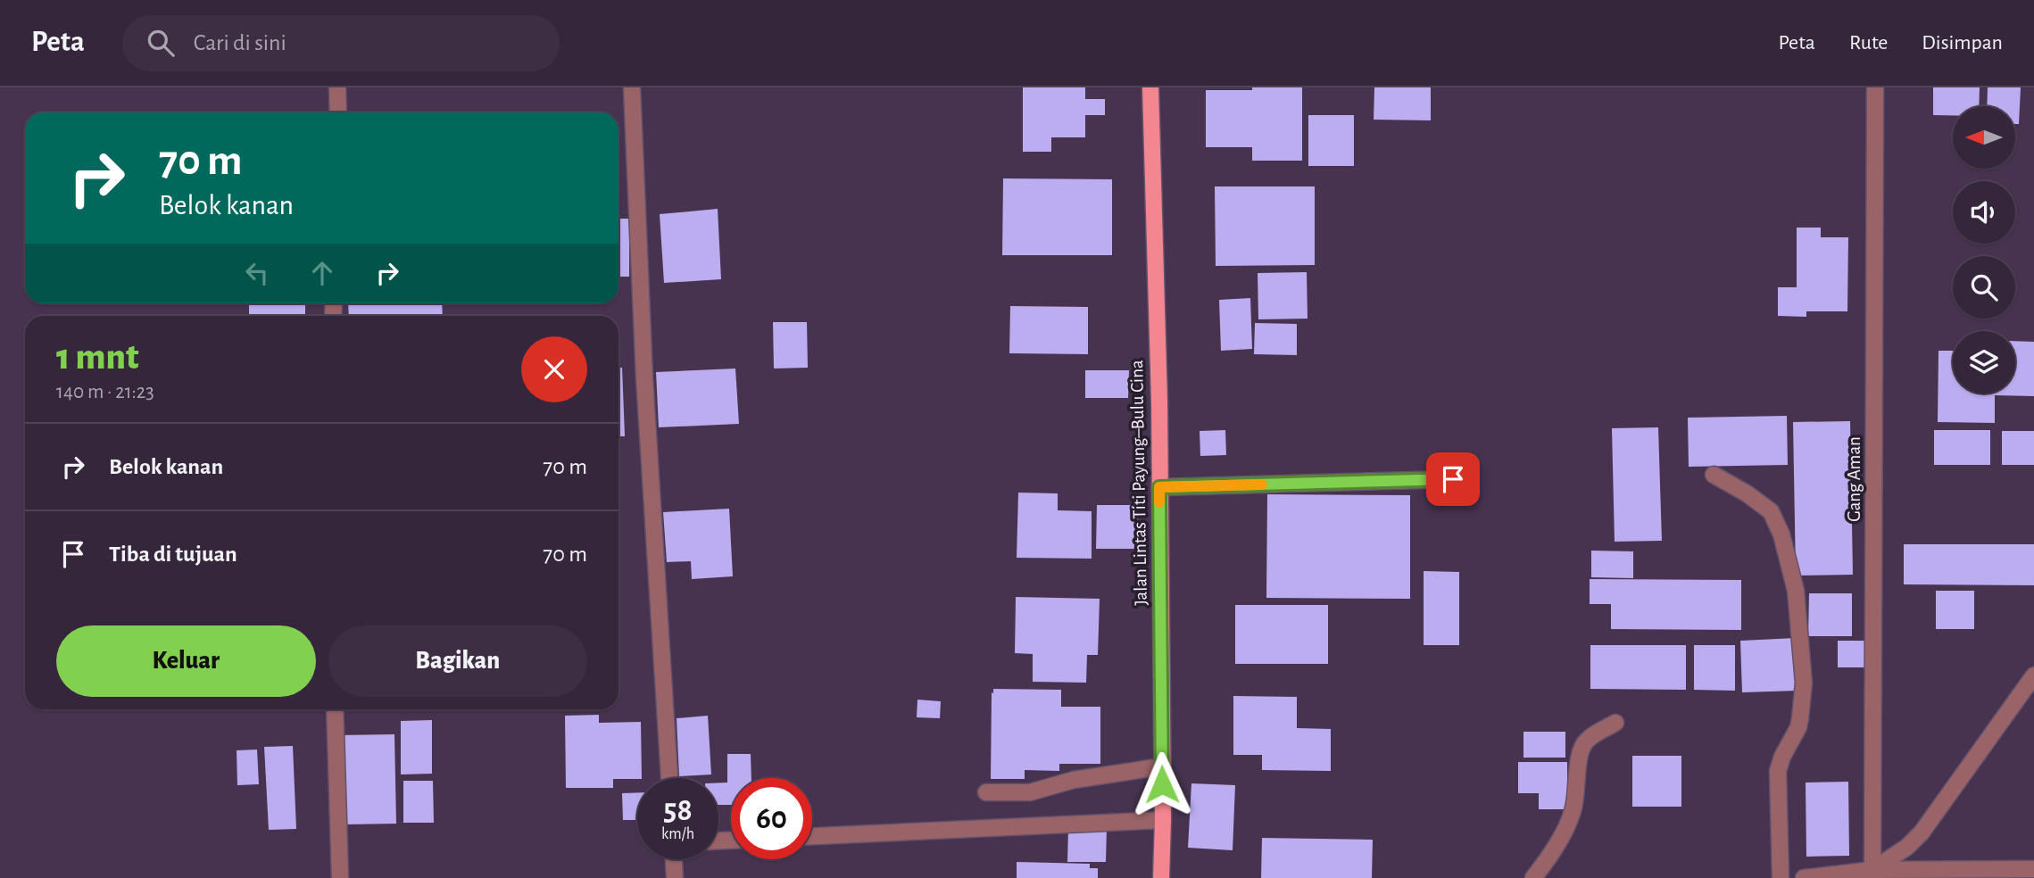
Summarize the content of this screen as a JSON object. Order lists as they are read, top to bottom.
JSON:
{
  "streets": {
    "main road": ["Jalan Lintas Titi Payung–Bulu Cina"],
    "street": ["Gang Aman"]
  },
  "north": "left",
  "page": {
    "header": "Peta",
    "search": "Cari di sini",
    "nav": ["Peta", "Rute", "Disimpan"],
    "turn": ["70 m", "Belok kanan"],
    "heading": ["1 mnt", "140 m · 21:23"],
    "list": [
      {
        "name": "Belok kanan",
        "value": "70 m"
      },
      {
        "name": "Tiba di tujuan",
        "value": "70 m"
      }
    ],
    "buttons": ["Keluar", "Bagikan"],
    "speed": "58 km/h",
    "limit": "60"
  }
}
